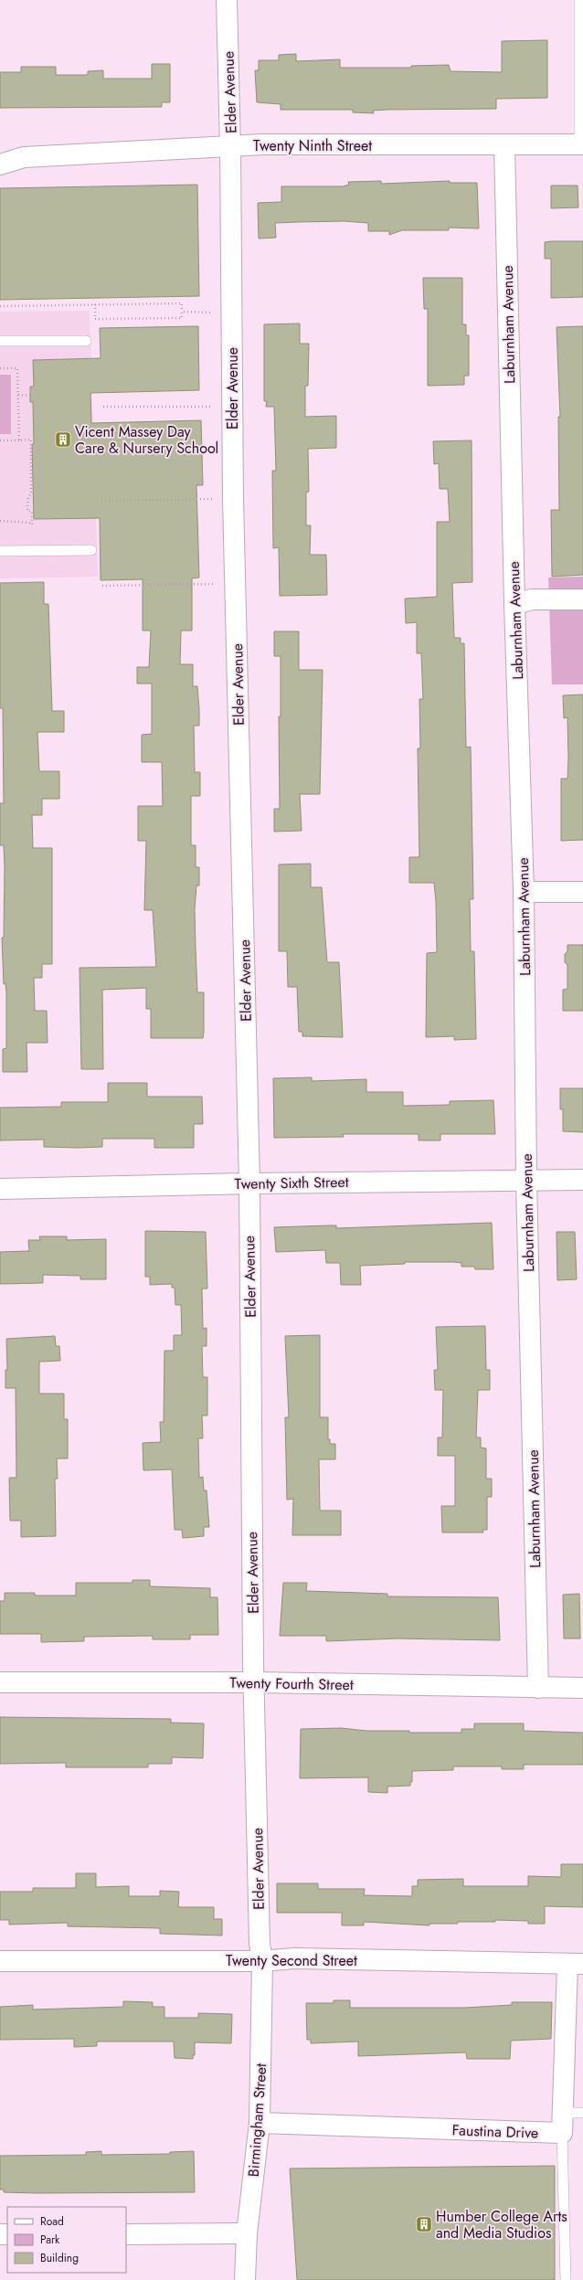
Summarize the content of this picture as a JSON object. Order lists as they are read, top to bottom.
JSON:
{
  "streets": {
    "street": [
      "Elder Avenue",
      "Twenty Ninth Street",
      "Laburnham Avenue",
      "Twenty Sixth Street",
      "Twenty Fourth Street",
      "Twenty Second Street",
      "Birmingham Street",
      "Faustina Drive"
    ]
  },
  "crossings": [
    ["Elder Avenue", "Twenty Ninth Street"],
    ["Elder Avenue", "Twenty Sixth Street"],
    ["Elder Avenue", "Twenty Fourth Street"],
    ["Elder Avenue", "Twenty Second Street"],
    ["Elder Avenue", "Birmingham Street"],
    ["Twenty Ninth Street", "Laburnham Avenue"],
    ["Laburnham Avenue", "Twenty Sixth Street"],
    ["Laburnham Avenue", "Twenty Fourth Street"],
    ["Twenty Second Street", "Birmingham Street"],
    ["Birmingham Street", "Faustina Drive"]
  ],
  "places": {
    "building": ["Vicent Massey Day Care & Nursery School", "Humber College Arts and Media Studios"]
  },
  "legend": ["Road", "Park", "Building"]
}
